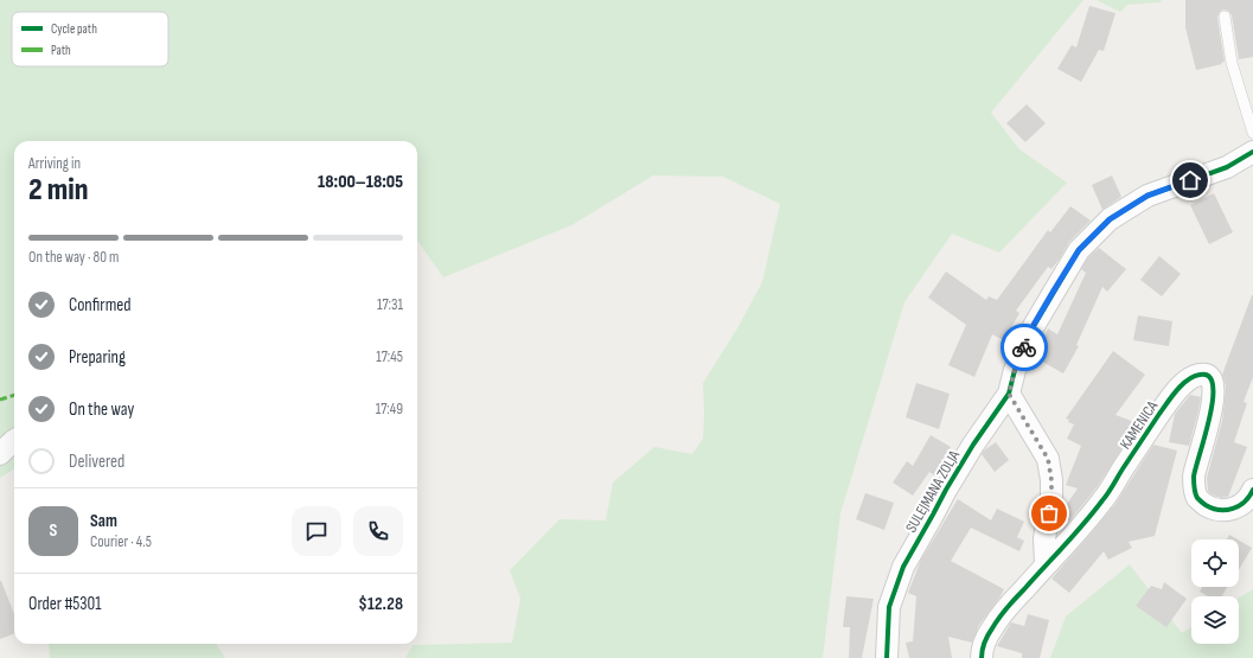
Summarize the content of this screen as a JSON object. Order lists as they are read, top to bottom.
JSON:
{
  "streets": {
    "street": ["KAMENICA", "SULEJMANA ZOLJA"]
  },
  "legend": ["Cycle path", "Path"],
  "page": {
    "heading": ["2 min", "Arriving in", "18:00–18:05"],
    "panel": [
      "Sam",
      "Courier · 4.5",
      "Order #5301",
      "$12.28"
    ],
    "bar": "On the way · 80 m",
    "list": [
      ["Confirmed", "17:31"],
      ["Preparing", "17:45"],
      ["On the way", "17:49"],
      "Delivered"
    ],
    "round": "S"
  }
}
